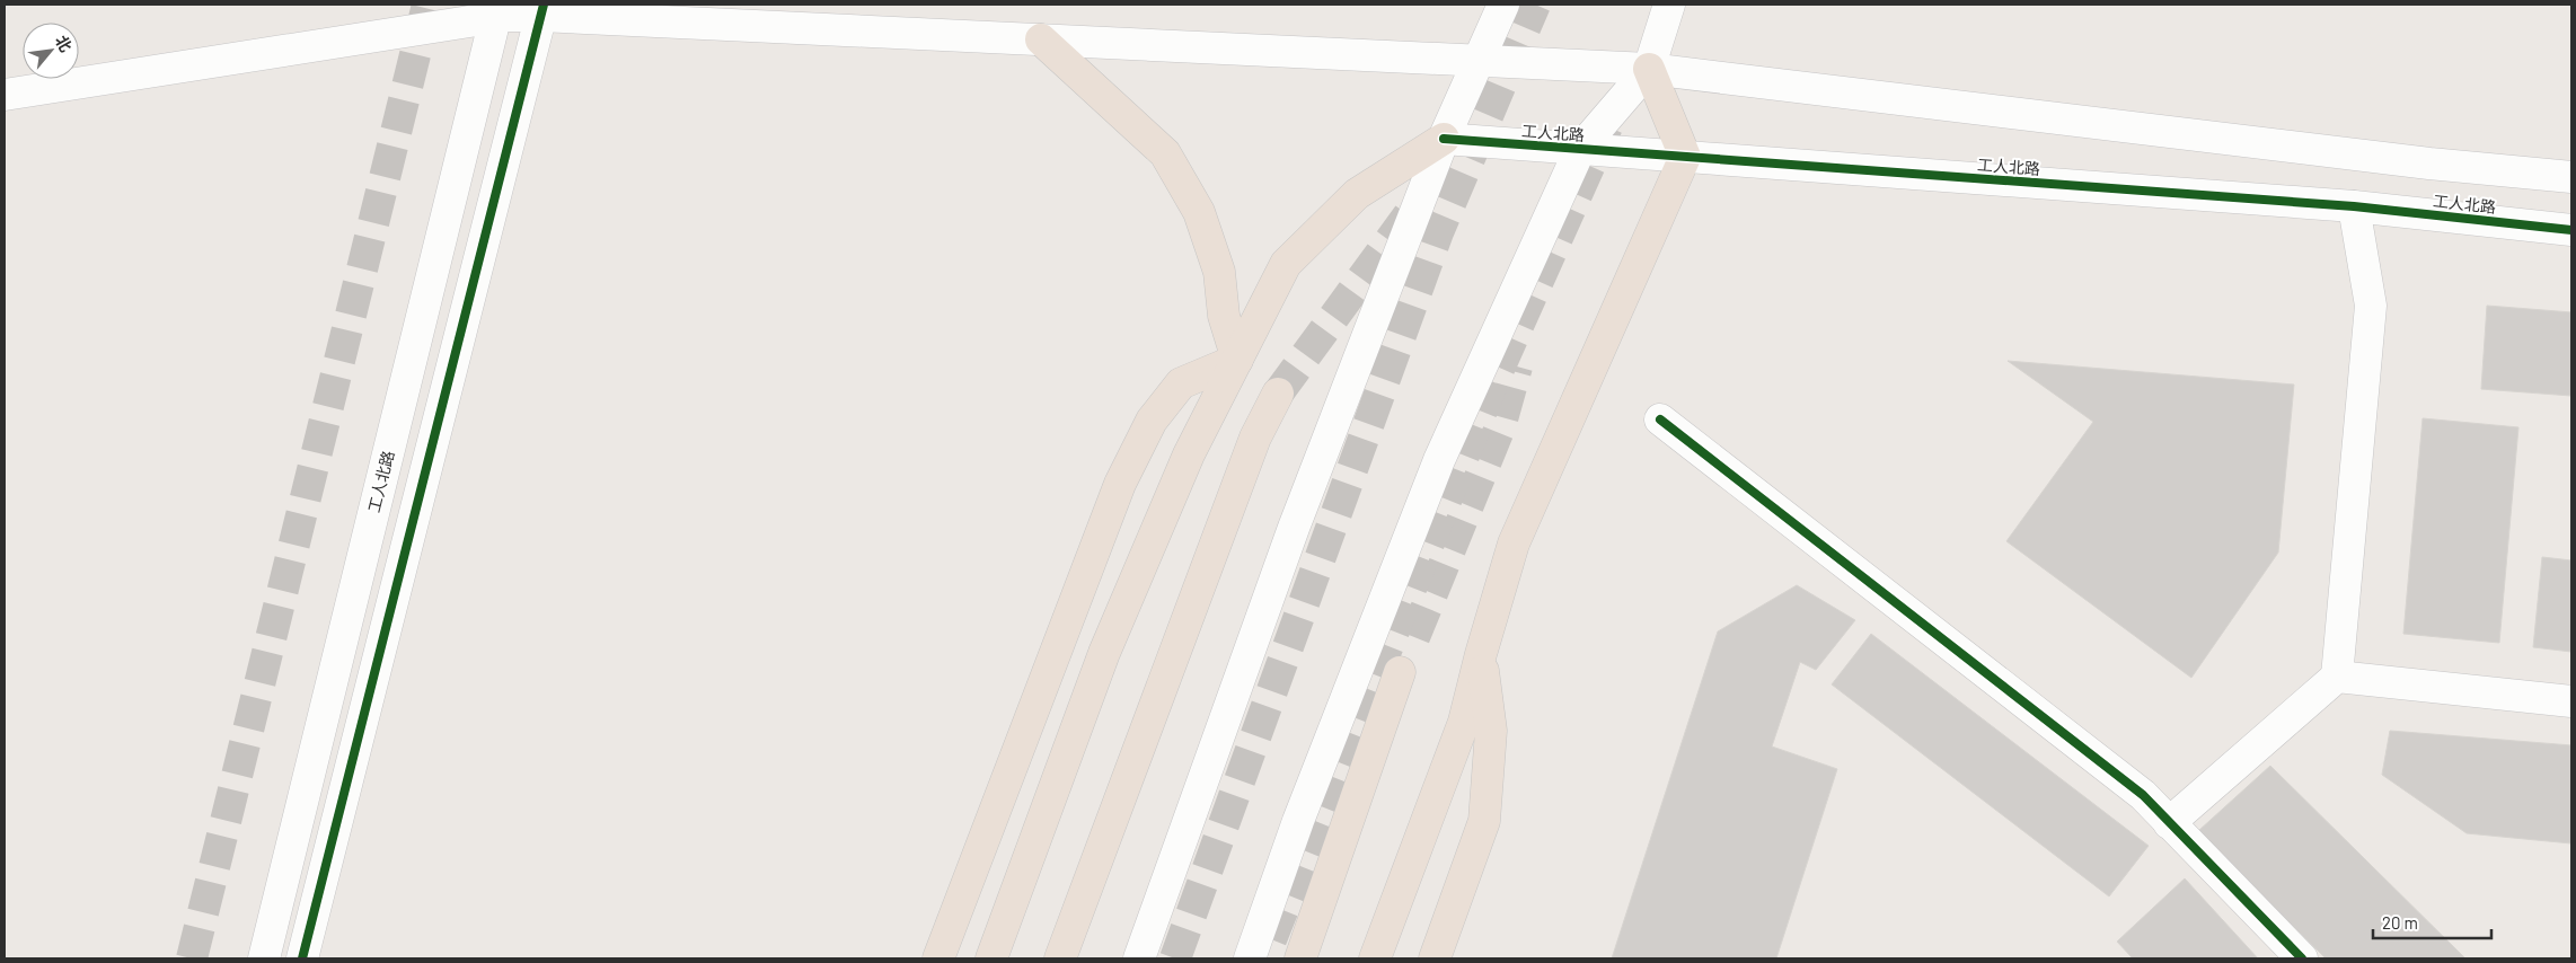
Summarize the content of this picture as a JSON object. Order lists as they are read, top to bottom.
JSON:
{
  "streets": {
    "street": ["工人北路"]
  },
  "scale_bar": "20 m",
  "north": "top right"
}
